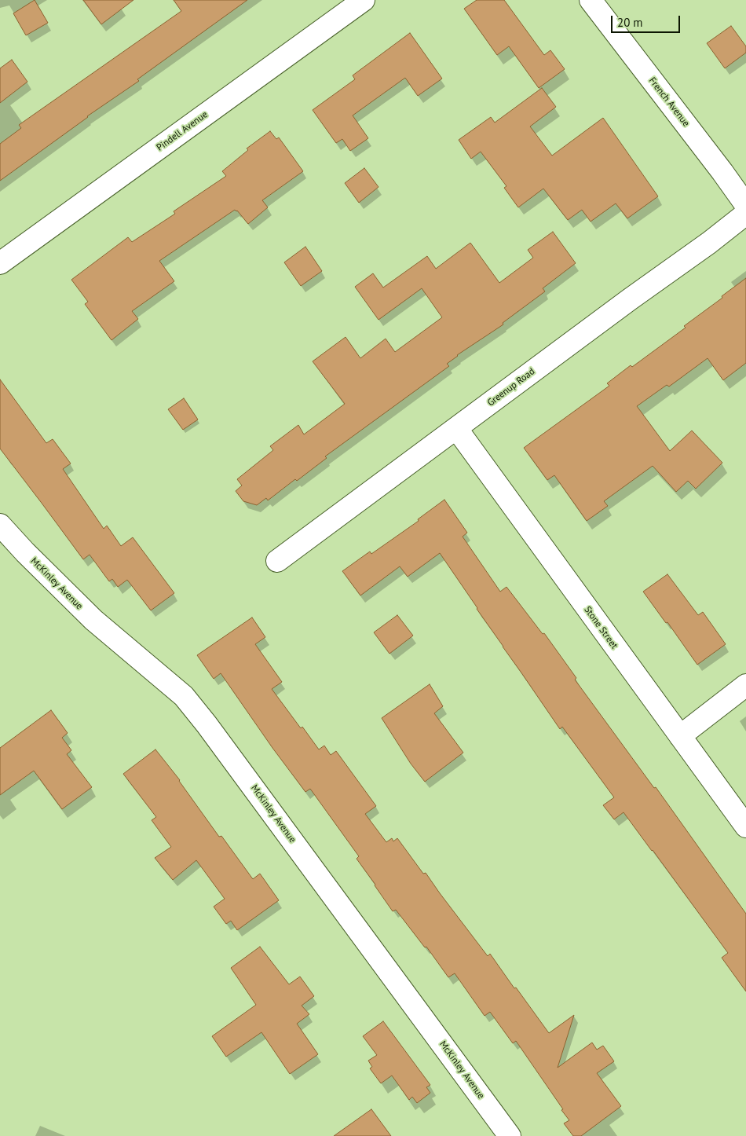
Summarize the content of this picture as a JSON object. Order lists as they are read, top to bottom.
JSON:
{
  "streets": {
    "street": [
      "French Avenue",
      "Pindell Avenue",
      "Greenup Road",
      "McKinley Avenue",
      "Stone Street"
    ]
  },
  "crossings": [
    ["Greenup Road", "Stone Street"]
  ],
  "scale_bar": "20 m"
}
